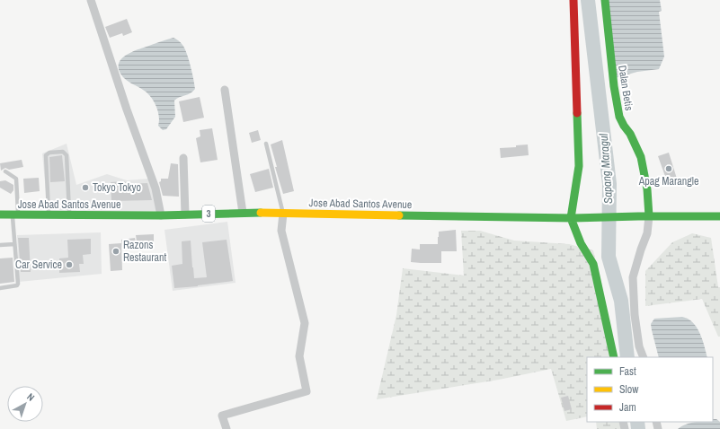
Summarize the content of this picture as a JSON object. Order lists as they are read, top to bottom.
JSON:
{
  "streets": {
    "main road": ["Dalan Betis", "Jose Abad Santos Avenue", "3"]
  },
  "crossings": [
    ["Dalan Betis", "Jose Abad Santos Avenue"]
  ],
  "water": ["Sapang Maragul"],
  "places": [
    "Apag Marangle",
    "Tokyo Tokyo",
    "Razons Restaurant",
    "Car Service"
  ],
  "legend": ["Fast", "Slow", "Jam"],
  "north": "top right"
}
